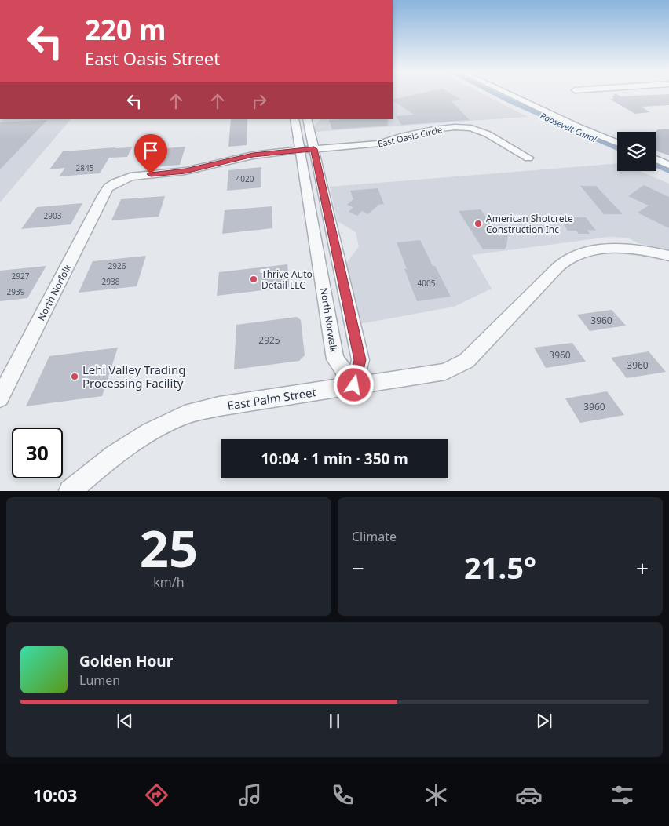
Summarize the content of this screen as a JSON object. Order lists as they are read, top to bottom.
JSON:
{
  "streets": {
    "street": [
      "East Oasis Circle",
      "North Norfolk",
      "North Norwalk",
      "East Palm Street"
    ]
  },
  "crossings": [
    ["East Oasis Circle", "North Norfolk"],
    ["East Oasis Circle", "North Norwalk"],
    ["North Norwalk", "East Palm Street"]
  ],
  "water": ["Roosevelt Canal"],
  "places": ["American Shotcrete Construction Inc", "Thrive Auto Detail LLC", "Lehi Valley Trading Processing Facility"],
  "house_numbers": [
    "2845",
    "4020",
    "2903",
    "2926",
    "2927",
    "2938",
    "4005",
    "2939",
    "3960",
    "2925",
    "3960",
    "3960",
    "3960"
  ],
  "page": {
    "turn": ["220 m", "East Oasis Street"],
    "limit": "30",
    "trip": "10:04 · 1 min · 350 m",
    "tile": [
      ["25", "km/h"],
      "Climate"
    ],
    "heat": ["−", "21.5°", "+"],
    "song": ["Golden Hour", "Lumen"],
    "tabs": "10:03"
  }
}
